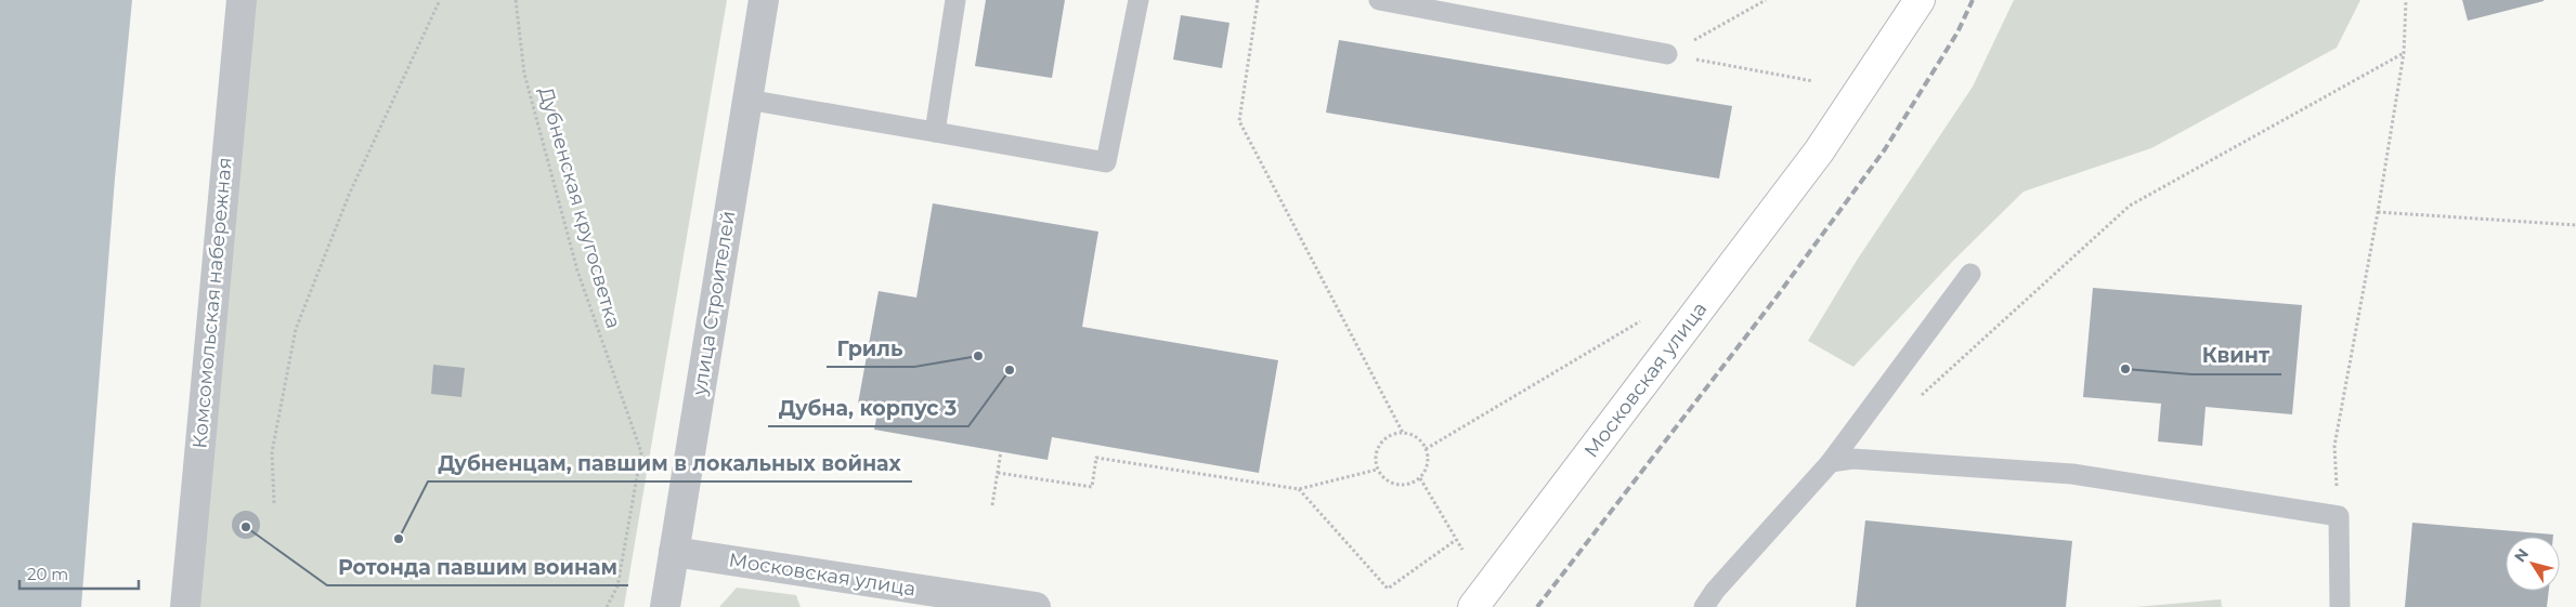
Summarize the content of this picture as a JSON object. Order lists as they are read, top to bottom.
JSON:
{
  "streets": {
    "main road": ["Московская улица"],
    "street": ["Комсомольская набережная", "улица Строителей"],
    "path": ["Дубненская кругосветка"]
  },
  "crossings": [
    ["улица Строителей", "Московская улица"]
  ],
  "places": [
    "Гриль",
    "Квинт",
    "Дубна, корпус 3",
    "Ротонда павшим воинам",
    "Дубненцам, павшим в локальных войнах"
  ],
  "scale_bar": "20 m",
  "north": "top left"
}
